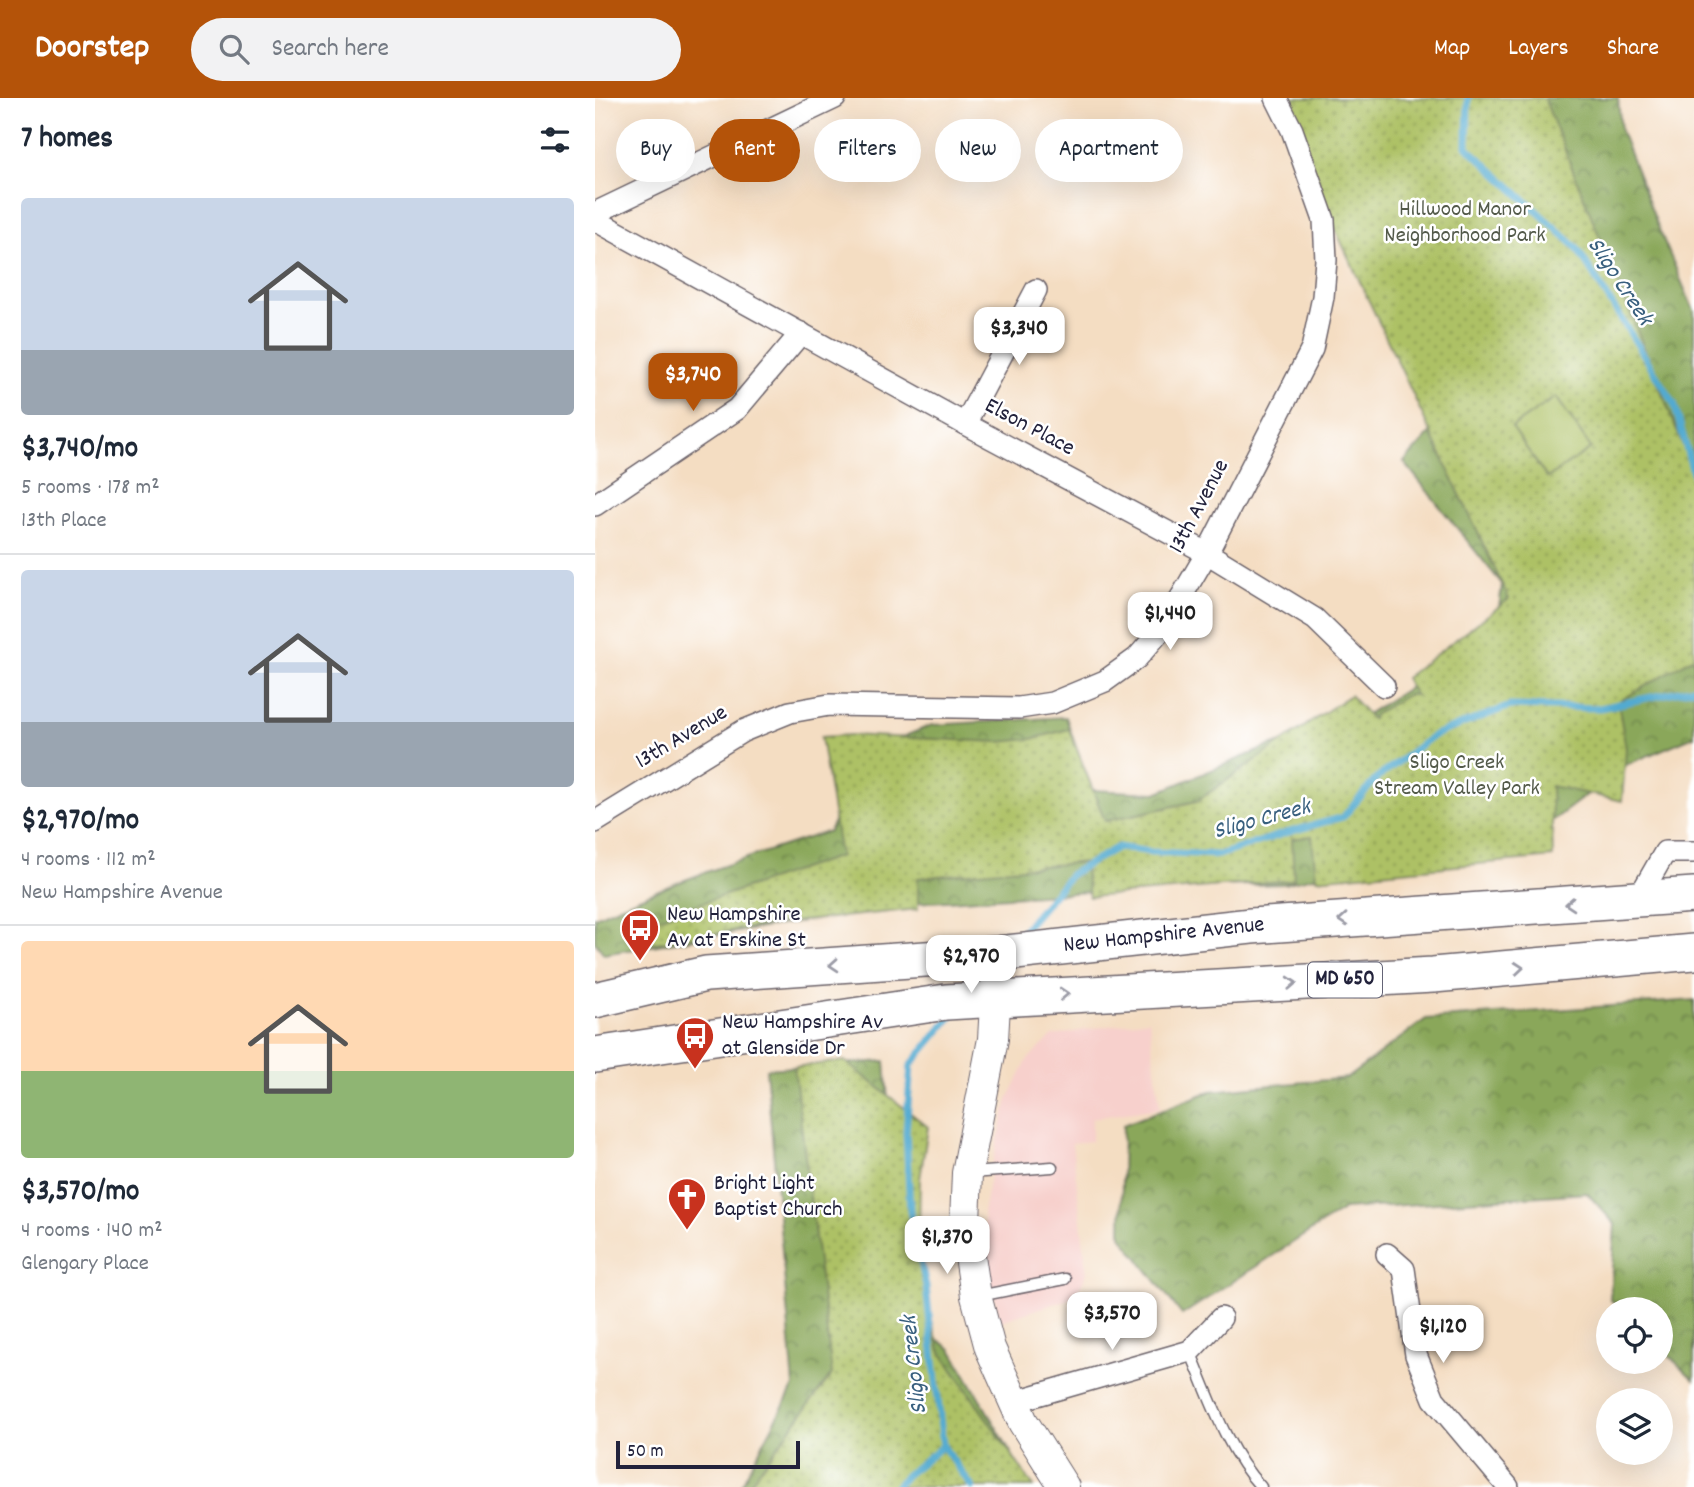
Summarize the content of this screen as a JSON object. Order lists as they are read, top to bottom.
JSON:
{
  "streets": {
    "main road": ["New Hampshire Avenue", "MD 650"],
    "street": ["Elson Place", "13th Avenue"]
  },
  "crossings": [
    ["Elson Place", "13th Avenue"]
  ],
  "water": ["Sligo Creek"],
  "parks": ["Hillwood Manor Neighborhood Park", "Sligo Creek Stream Valley Park"],
  "places": {
    "bus stop": ["New Hampshire Av at Erskine St", "New Hampshire Av at Glenside Dr"],
    "church": ["Bright Light Baptist Church"]
  },
  "scale_bar": "50 m",
  "page": {
    "header": "Doorstep",
    "search": "Search here",
    "nav": ["Map", "Layers", "Share"],
    "heading": "7 homes",
    "chip": [
      "Buy",
      "Rent",
      "Filters",
      "New",
      "Apartment"
    ],
    "list": [
      {
        "name": "$3,740/mo",
        "note": "5 rooms · 178 m² · 13th Place"
      },
      {
        "name": "$2,970/mo",
        "note": "4 rooms · 112 m² · New Hampshire Avenue"
      },
      {
        "name": "$3,570/mo",
        "note": "4 rooms · 140 m² · Glengary Place"
      }
    ],
    "price": [
      "$3,340",
      "$3,740",
      "$1,440",
      "$2,970",
      "$1,370",
      "$3,570",
      "$1,120"
    ],
    "scale": "50 m"
  }
}
